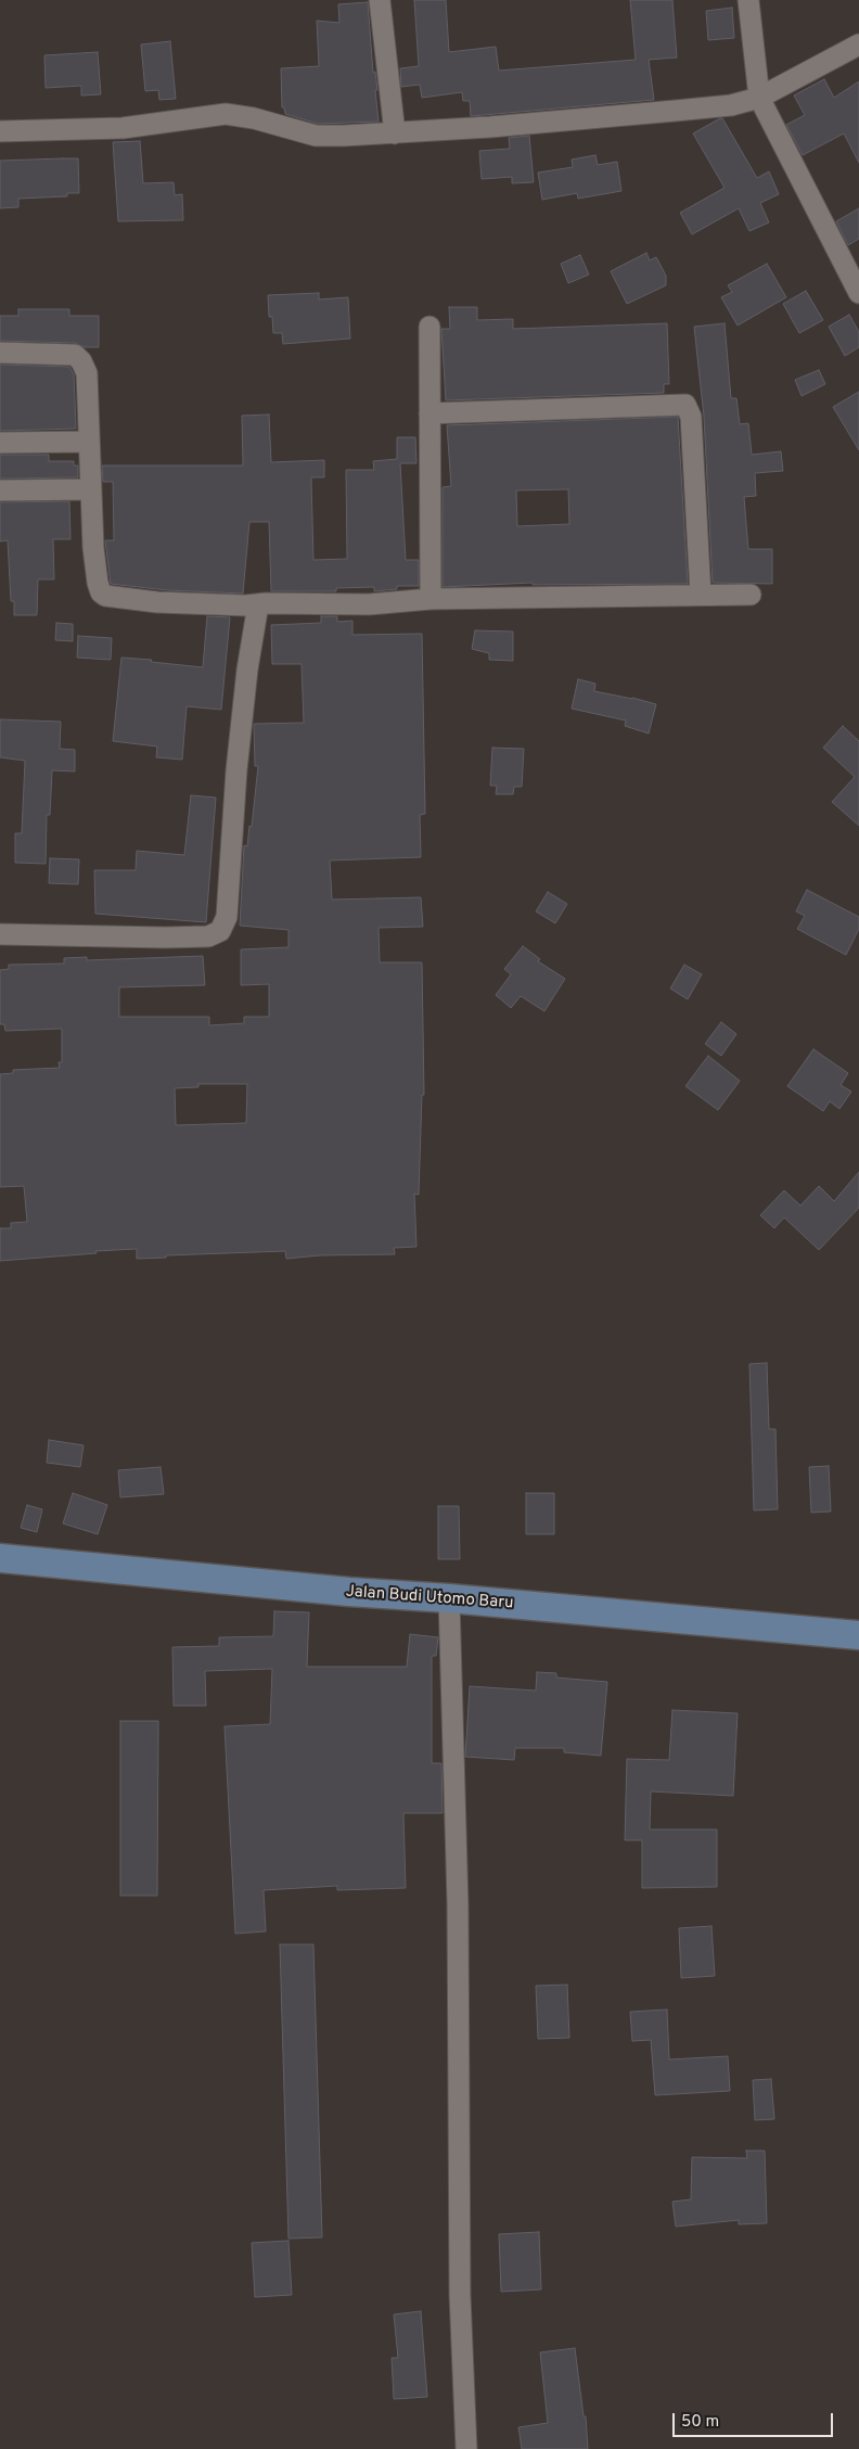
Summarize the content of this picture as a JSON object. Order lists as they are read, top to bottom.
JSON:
{
  "streets": {
    "street": ["Jalan Budi Utomo Baru"]
  },
  "scale_bar": "50 m"
}
